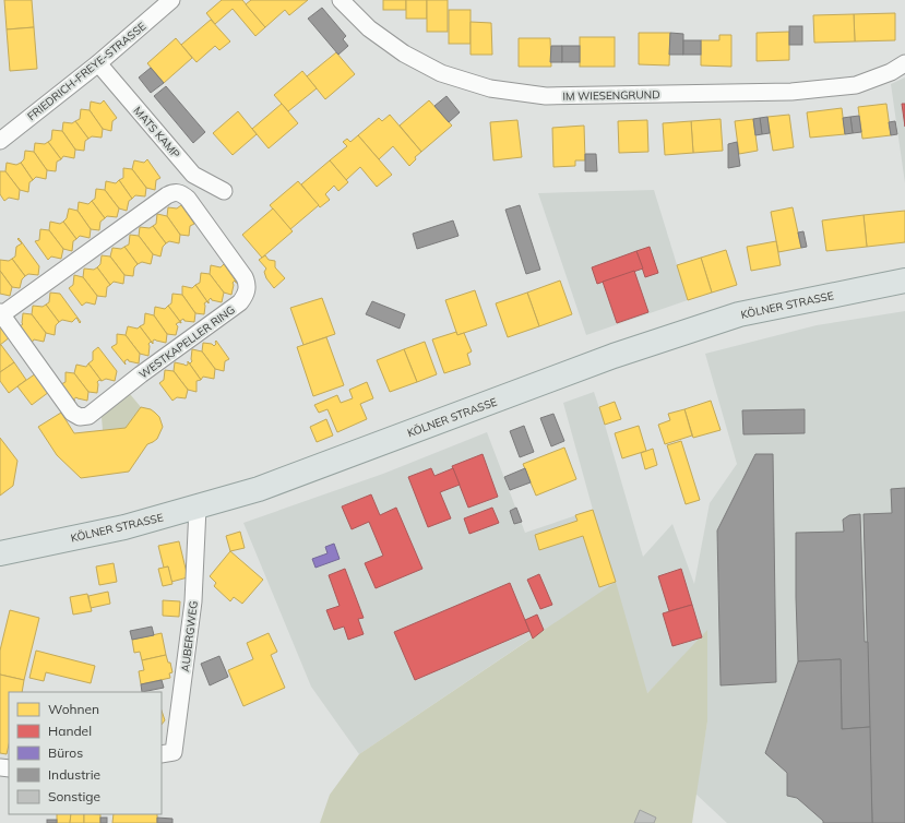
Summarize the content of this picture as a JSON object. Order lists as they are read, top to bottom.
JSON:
{
  "streets": {
    "main road": ["KÖLNER STRASSE"],
    "street": [
      "FRIEDRICH-FREYE-STRASSE",
      "IM WIESENGRUND",
      "MATS KAMP",
      "WESTKAPELLER RING",
      "AUBERGWEG"
    ]
  },
  "crossings": [
    ["FRIEDRICH-FREYE-STRASSE", "MATS KAMP"],
    ["KÖLNER STRASSE", "AUBERGWEG"]
  ],
  "legend": [
    "Wohnen",
    "Handel",
    "Büros",
    "Industrie",
    "Sonstige"
  ]
}
